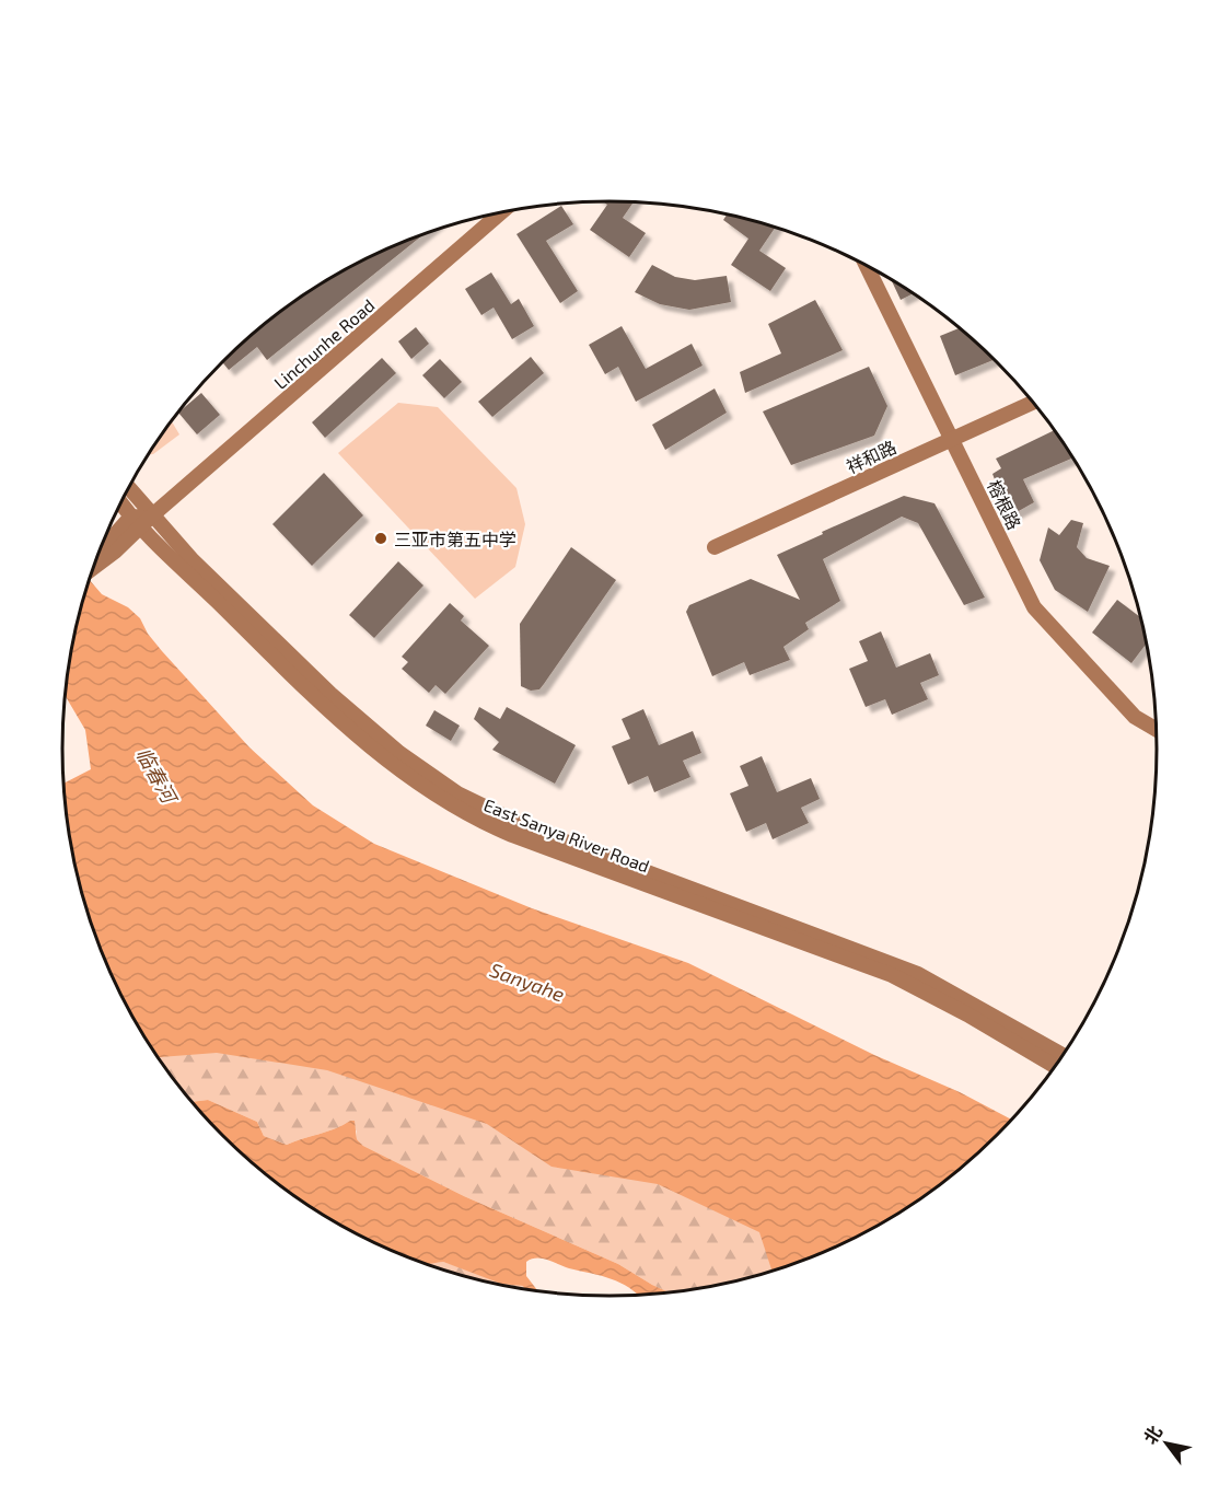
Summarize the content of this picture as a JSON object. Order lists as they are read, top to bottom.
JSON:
{
  "streets": {
    "main road": [
      "Linchunhe Road",
      "祥和路",
      "榕根路",
      "East Sanya River Road"
    ]
  },
  "crossings": [
    ["Linchunhe Road", "East Sanya River Road"],
    ["祥和路", "榕根路"]
  ],
  "water": ["临春河", "Sanyahe"],
  "places": ["三亚市第五中学"],
  "north": "top left"
}
